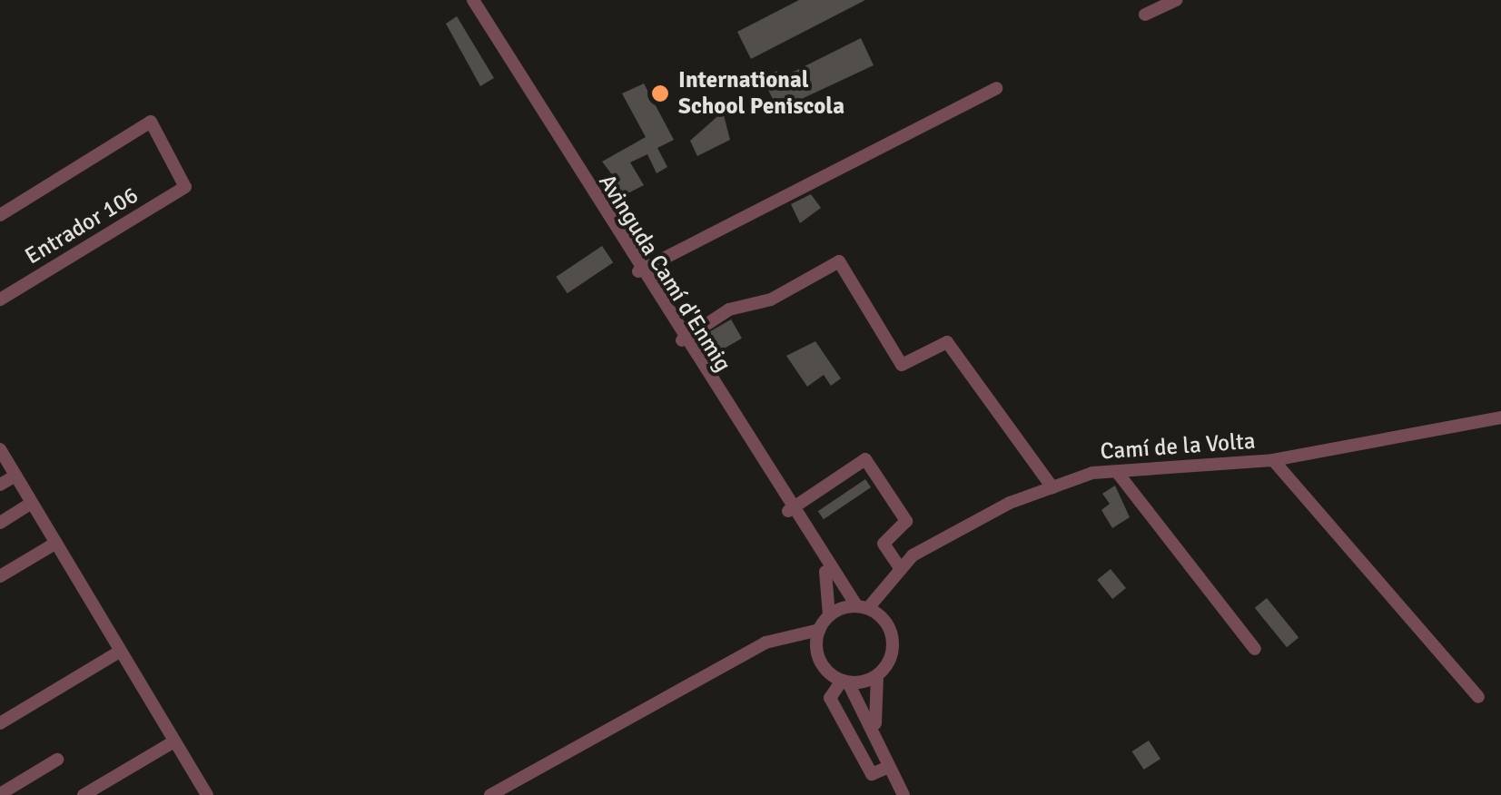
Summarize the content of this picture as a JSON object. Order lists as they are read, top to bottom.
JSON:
{
  "streets": {
    "street": ["Entrador 106", "Avinguda Camí d'Enmig", "Camí de la Volta"]
  },
  "crossings": [
    ["Avinguda Camí d'Enmig", "Camí de la Volta"]
  ],
  "places": ["International School Peniscola"]
}
